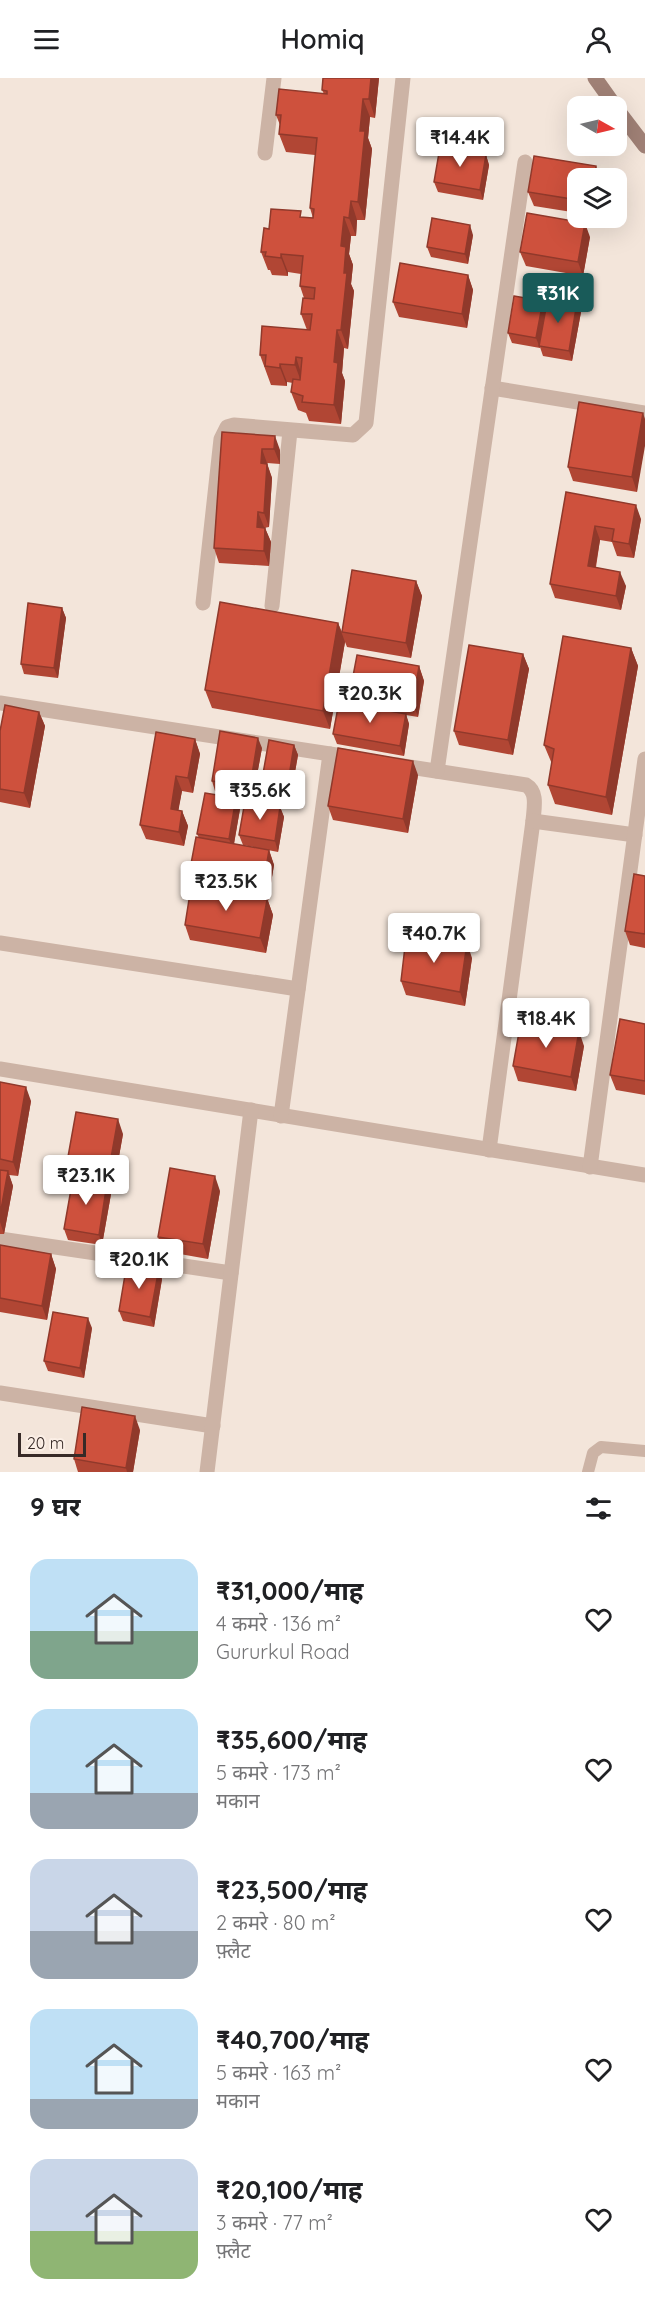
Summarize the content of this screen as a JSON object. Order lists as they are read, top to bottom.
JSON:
{
  "scale_bar": "20 m",
  "north": "right",
  "page": {
    "header": "Homiq",
    "price": [
      "₹14.4K",
      "₹31K",
      "₹20.3K",
      "₹35.6K",
      "₹23.5K",
      "₹40.7K",
      "₹18.4K",
      "₹23.1K",
      "₹20.1K"
    ],
    "scale": "20 m",
    "heading": "9 घर",
    "list": [
      {
        "name": "₹31,000/माह",
        "note": "4 कमरे · 136 m² · Gururkul Road"
      },
      {
        "name": "₹35,600/माह",
        "note": "5 कमरे · 173 m² · मकान"
      },
      {
        "name": "₹23,500/माह",
        "note": "2 कमरे · 80 m² · फ़्लैट"
      },
      {
        "name": "₹40,700/माह",
        "note": "5 कमरे · 163 m² · मकान"
      },
      {
        "name": "₹20,100/माह",
        "note": "3 कमरे · 77 m² · फ़्लैट"
      }
    ]
  }
}
